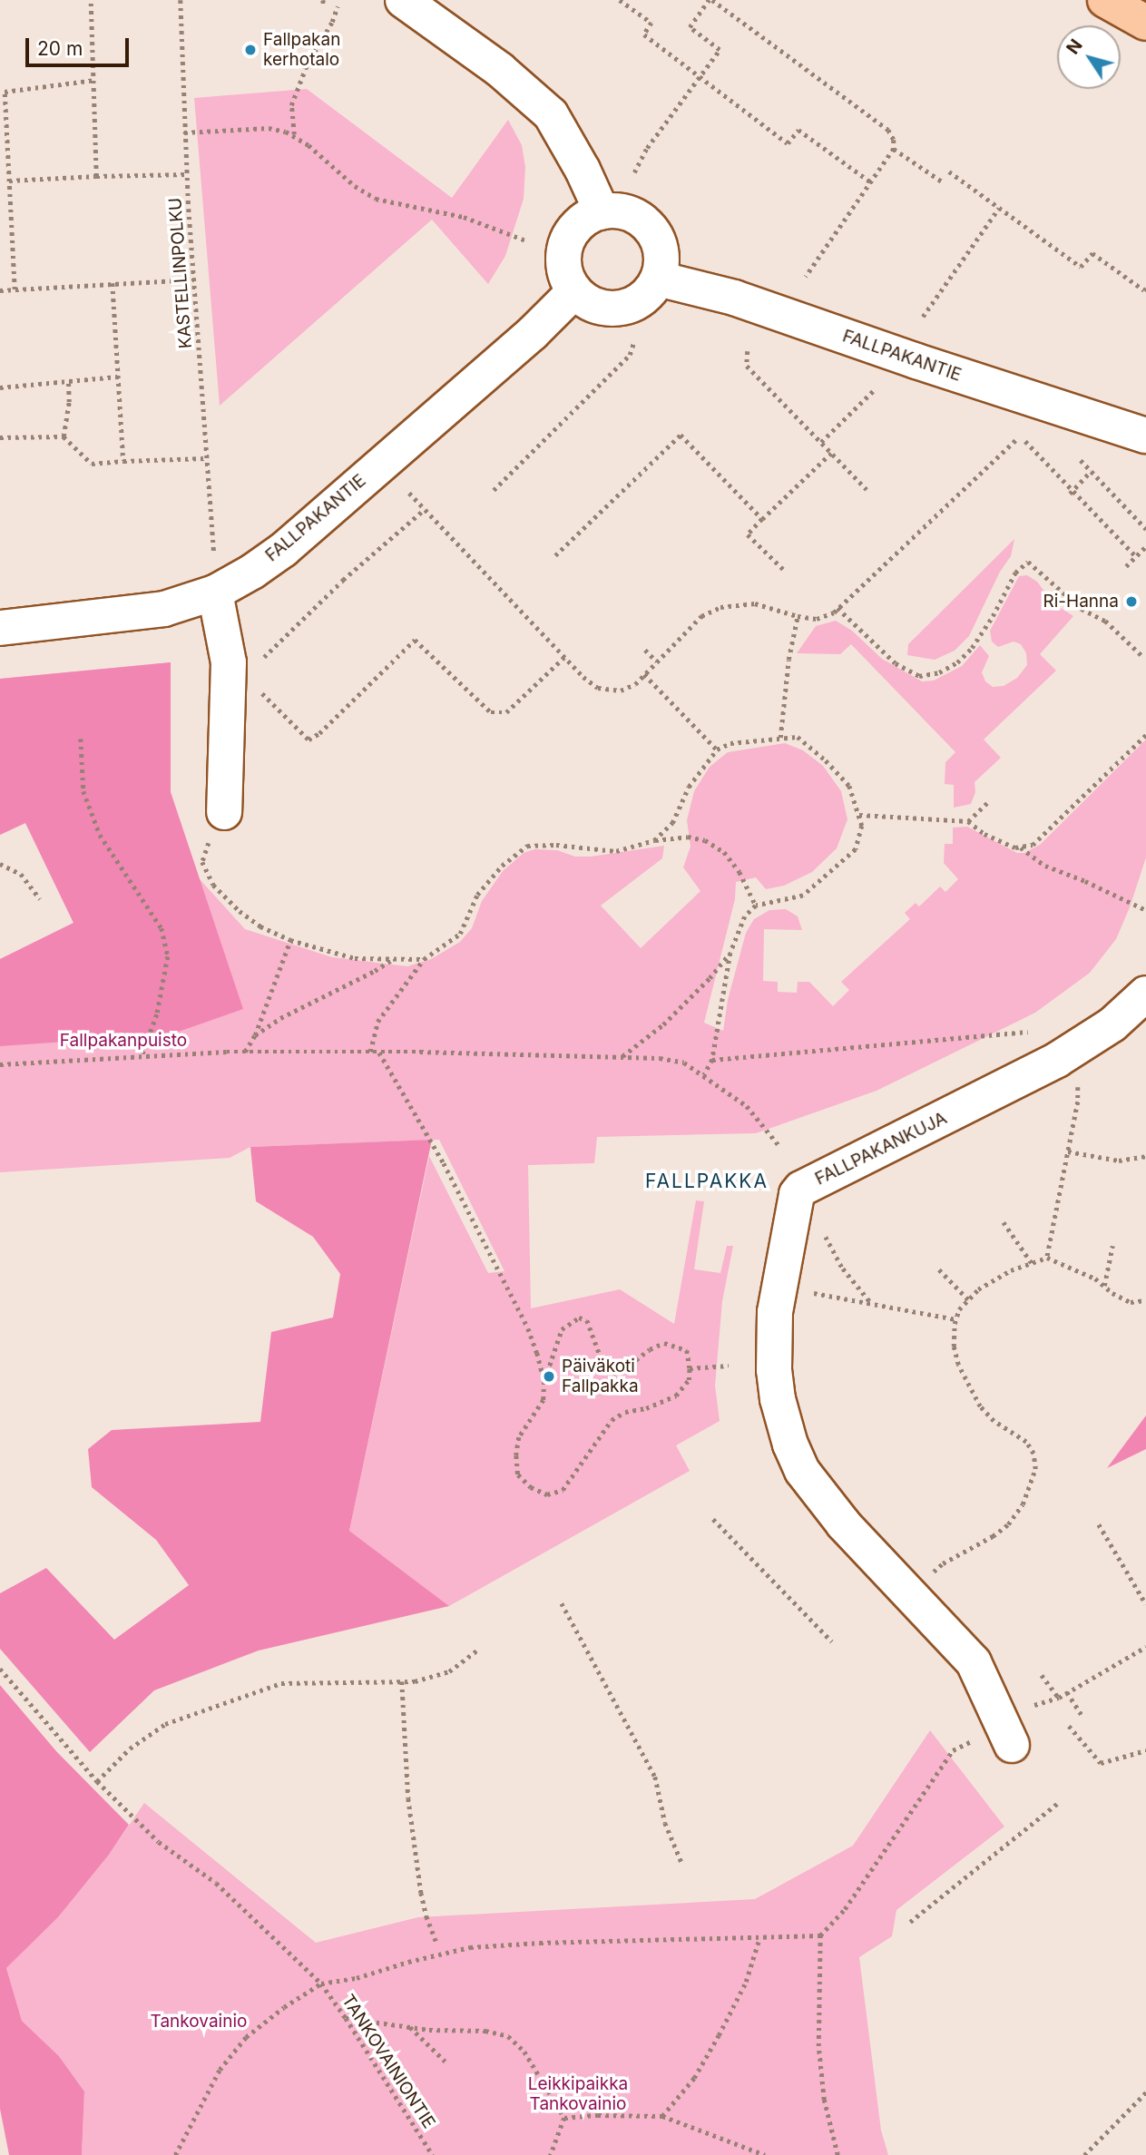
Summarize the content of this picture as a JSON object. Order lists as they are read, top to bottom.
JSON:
{
  "streets": {
    "street": ["FALLPAKANTIE", "FALLPAKANKUJA"],
    "path": ["KASTELLINPOLKU", "TANKOVAINIONTIE"]
  },
  "districts": ["FALLPAKKA"],
  "parks": ["Fallpakanpuisto", "Tankovainio", "Leikkipaikka Tankovainio"],
  "places": ["Fallpakan kerhotalo", "Ri-Hanna", "Päiväkoti Fallpakka"],
  "scale_bar": "20 m",
  "north": "top left"
}
